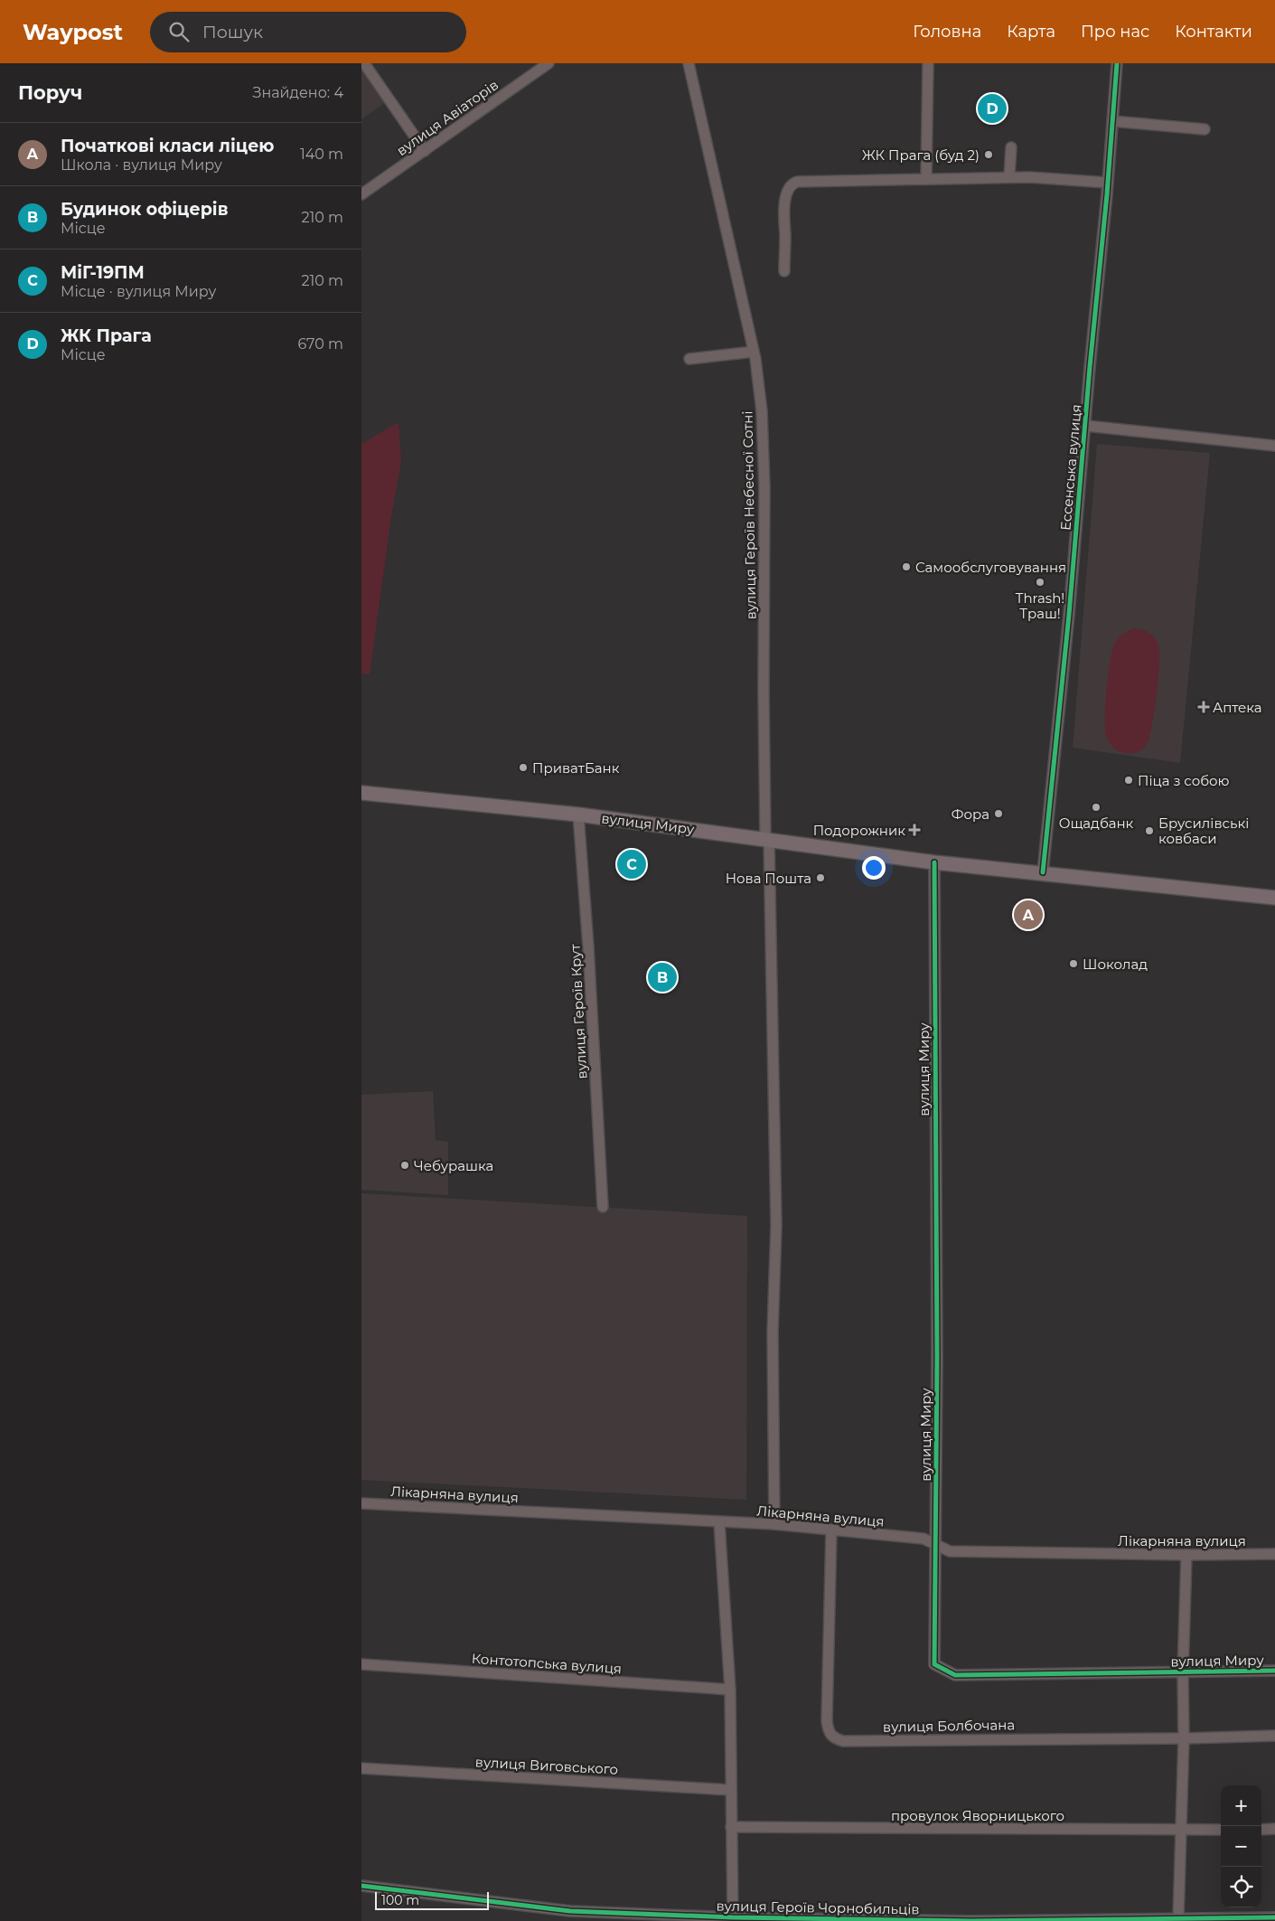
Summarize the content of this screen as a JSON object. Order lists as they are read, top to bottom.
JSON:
{
  "streets": {
    "main road": ["вулиця Миру"],
    "street": [
      "вулиця Авіаторів",
      "Ессенська вулиця",
      "вулиця Героїв Небесної Сотні",
      "вулиця Героїв Крут",
      "Лікарняна вулиця",
      "Контотопська вулиця",
      "вулиця Болбочана",
      "вулиця Виговського",
      "провулок Яворницького",
      "вулиця Героїв Чорнобильців"
    ]
  },
  "crossings": [
    ["Ессенська вулиця", "вулиця Миру"],
    ["вулиця Героїв Небесної Сотні", "вулиця Миру"],
    ["вулиця Героїв Небесної Сотні", "Лікарняна вулиця"],
    ["вулиця Миру", "вулиця Героїв Крут"],
    ["вулиця Миру", "Лікарняна вулиця"],
    ["Лікарняна вулиця", "вулиця Болбочана"]
  ],
  "places": {
    "other": [
      "ЖК Прага (буд 2)",
      "Самообслуговування",
      "Thrash! Траш!",
      "ПриватБанк",
      "Піца з собою",
      "Ощадбанк",
      "Фора",
      "Брусилівські ковбаси",
      "Нова Пошта",
      "Шоколад",
      "Чебурашка"
    ],
    "health": ["Аптека", "Подорожник"]
  },
  "scale_bar": "100 m",
  "page": {
    "header": "Waypost",
    "search": "Пошук",
    "nav": [
      "Головна",
      "Карта",
      "Про нас",
      "Контакти"
    ],
    "heading": ["Поруч", "Знайдено: 4"],
    "pins": [
      "D",
      "C",
      "A",
      "B"
    ],
    "list": [
      {
        "mark": "A",
        "name": "Початкові класи ліцею",
        "note": "Школа · вулиця Миру",
        "value": "140 m"
      },
      {
        "mark": "B",
        "name": "Будинок офіцерів",
        "note": "Місце",
        "value": "210 m"
      },
      {
        "mark": "C",
        "name": "МіГ-19ПМ",
        "note": "Місце · вулиця Миру",
        "value": "210 m"
      },
      {
        "mark": "D",
        "name": "ЖК Прага",
        "note": "Місце",
        "value": "670 m"
      }
    ],
    "map_buttons": ["+", "−"],
    "scale": "100 m"
  }
}
